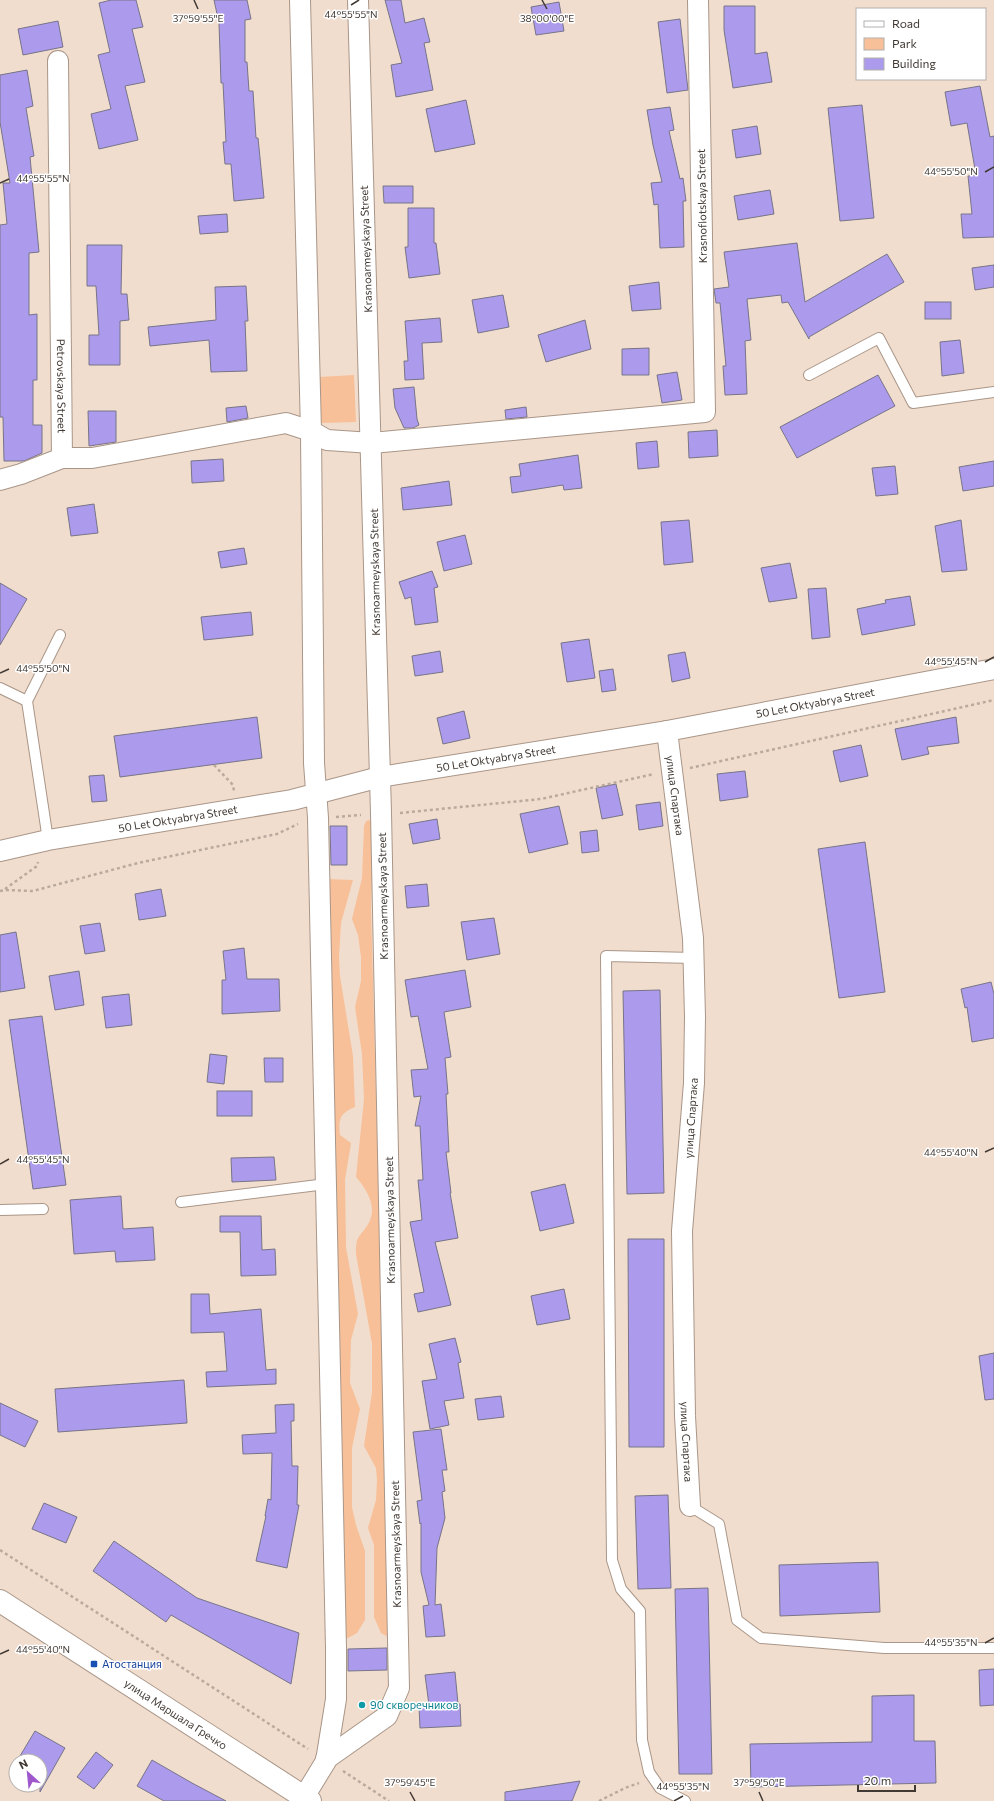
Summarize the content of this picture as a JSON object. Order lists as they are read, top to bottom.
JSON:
{
  "streets": {
    "main road": ["улица Маршала Гречко"],
    "street": [
      "Krasnoflotskaya Street",
      "Krasnoarmeyskaya Street",
      "Petrovskaya Street",
      "50 Let Oktyabrya Street",
      "улица Спартака"
    ]
  },
  "crossings": [
    ["Krasnoflotskaya Street", "Krasnoarmeyskaya Street"],
    ["Krasnoarmeyskaya Street", "50 Let Oktyabrya Street"],
    ["Krasnoarmeyskaya Street", "улица Маршала Гречко"],
    ["50 Let Oktyabrya Street", "улица Спартака"]
  ],
  "places": {
    "transit": ["Атостанция"],
    "other": ["90 скворечников"]
  },
  "legend": ["Road", "Park", "Building"],
  "scale_bar": "20 m",
  "north": "top left",
  "coordinates": [
    "44°55'55\"N",
    "37°59'55\"E",
    "38°00'00\"E",
    "44°55'50\"N",
    "44°55'45\"N",
    "44°55'40\"N",
    "44°55'35\"N",
    "37°59'45\"E",
    "37°59'50\"E"
  ]
}
